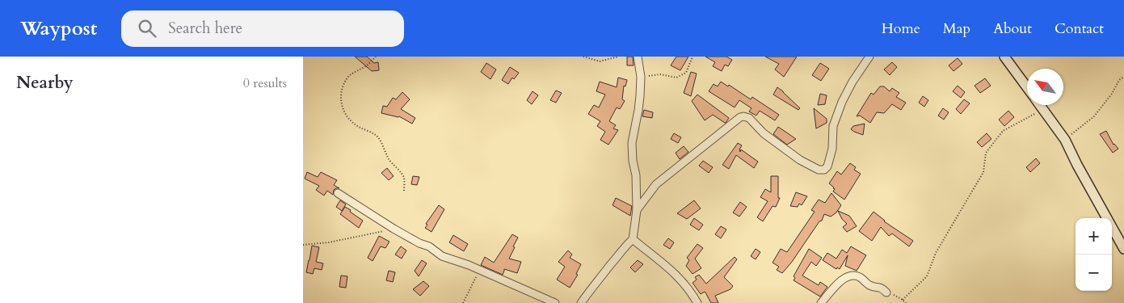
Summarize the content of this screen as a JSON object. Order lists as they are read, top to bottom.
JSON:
{
  "north": "top left",
  "page": {
    "header": "Waypost",
    "search": "Search here",
    "nav": [
      "Home",
      "Map",
      "About",
      "Contact"
    ],
    "heading": ["Nearby", "0 results"],
    "map_buttons": ["+", "−"]
  }
}
